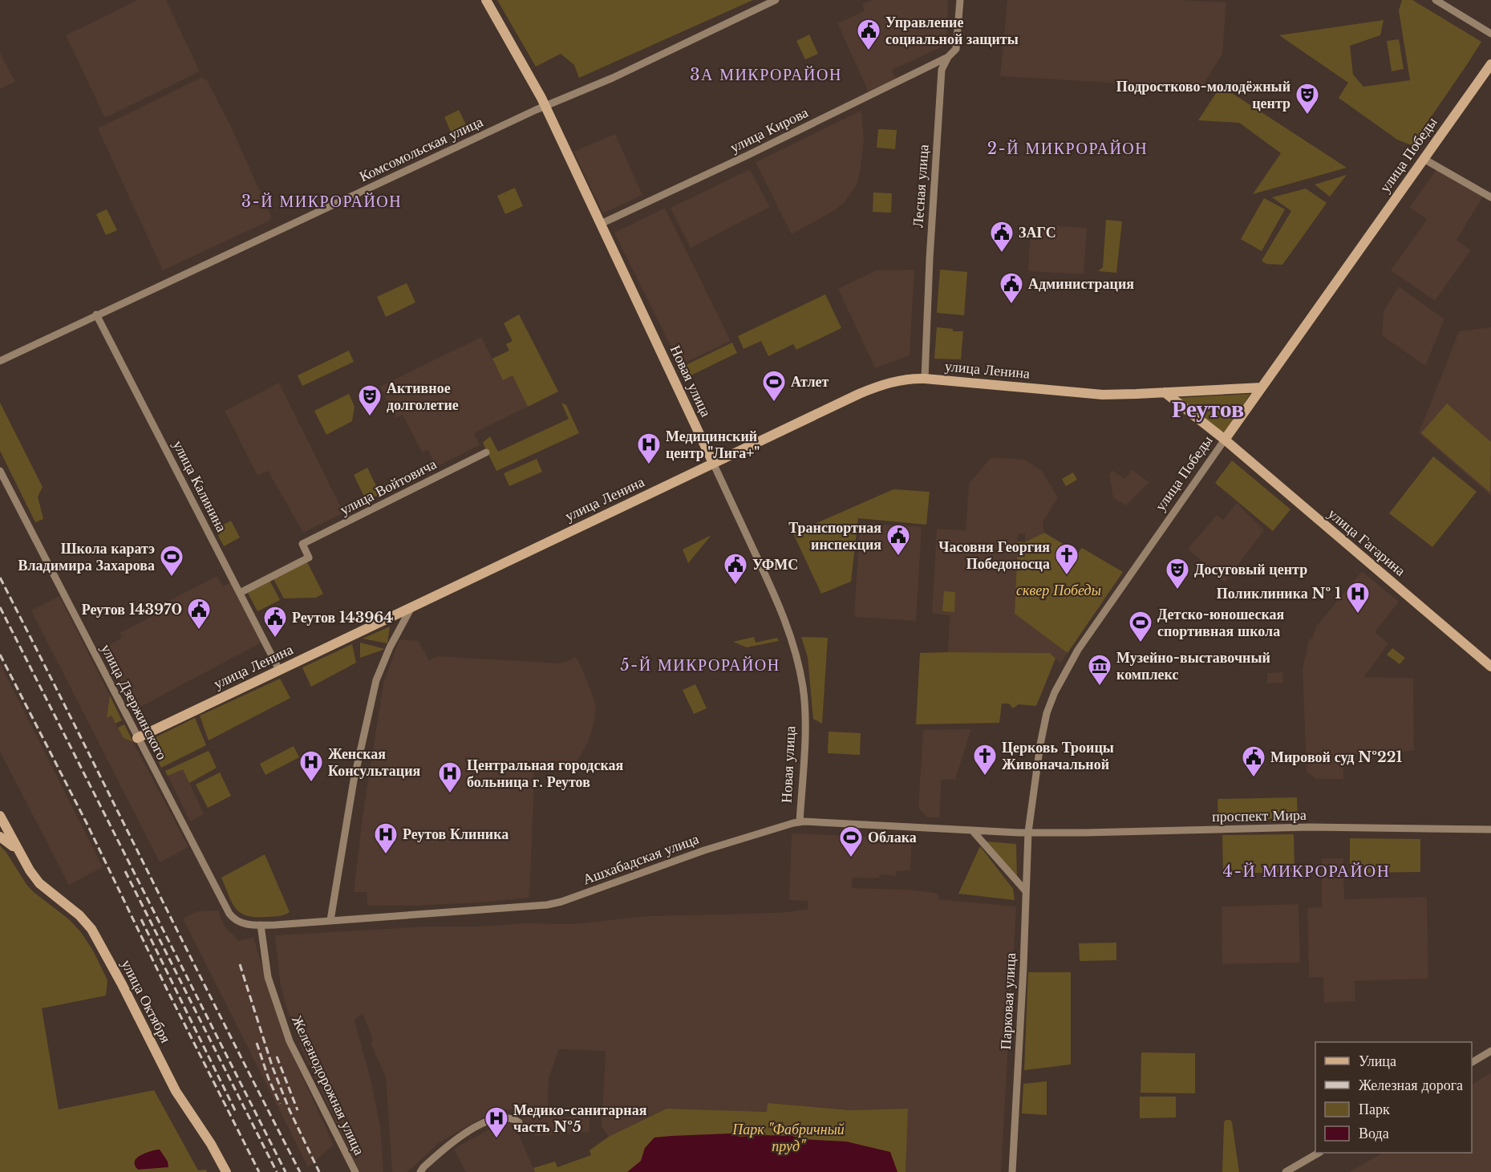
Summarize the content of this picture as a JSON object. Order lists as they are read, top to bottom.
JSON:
{
  "streets": {
    "street": [
      "улица Кирова",
      "Комсомольская улица",
      "улица Победы",
      "Лесная улица",
      "улица Ленина",
      "Новая улица",
      "улица Калинина",
      "улица Войтовича",
      "улица Гагарина",
      "улица Дзержинского",
      "проспект Мира",
      "Ашхабадская улица",
      "улица Октября",
      "Парковая улица",
      "Железнодорожная улица"
    ]
  },
  "crossings": [
    ["улица Кирова", "Лесная улица"],
    ["улица Кирова", "Новая улица"],
    ["Комсомольская улица", "Новая улица"],
    ["Комсомольская улица", "улица Калинина"],
    ["улица Победы", "улица Ленина"],
    ["улица Победы", "улица Гагарина"],
    ["улица Победы", "проспект Мира"],
    ["улица Победы", "Ашхабадская улица"],
    ["улица Победы", "Парковая улица"],
    ["Лесная улица", "улица Ленина"],
    ["улица Ленина", "Новая улица"],
    ["улица Ленина", "улица Калинина"],
    ["улица Ленина", "улица Дзержинского"],
    ["Новая улица", "Ашхабадская улица"],
    ["улица Калинина", "улица Войтовича"],
    ["улица Дзержинского", "Ашхабадская улица"],
    ["улица Дзержинского", "Железнодорожная улица"],
    ["проспект Мира", "Ашхабадская улица"],
    ["проспект Мира", "Парковая улица"],
    ["Ашхабадская улица", "Парковая улица"],
    ["Ашхабадская улица", "Железнодорожная улица"]
  ],
  "districts": [
    "3А МИКРОРАЙОН",
    "2-Й МИКРОРАЙОН",
    "3-Й МИКРОРАЙОН",
    "Реутов",
    "5-Й МИКРОРАЙОН",
    "4-Й МИКРОРАЙОН"
  ],
  "parks": ["сквер Победы", "Парк \"Фабричный пруд\""],
  "places": {
    "public building": [
      "Управление социальной защиты",
      "ЗАГС",
      "Администрация",
      "Транспортная инспекция",
      "УФМС",
      "Реутов 143970",
      "Реутов 143964",
      "Мировой суд №221"
    ],
    "theatre": ["Подростково-молодёжный центр", "Активное долголетие", "Досуговый центр"],
    "sports": [
      "Атлет",
      "Школа каратэ Владимира Захарова",
      "Детско-юношеская спортивная школа",
      "Облака"
    ],
    "hospital": [
      "Медицинский центр \"Лига+\"",
      "Поликлиника № 1",
      "Женская Консультация",
      "Центральная городская больница г. Реутов",
      "Реутов Клиника",
      "Медико-санитарная часть №5"
    ],
    "church": ["Часовня Георгия Победоносца", "Церковь Троицы Живоначальной"],
    "museum": ["Музейно-выставочный комплекс"]
  },
  "legend": [
    "Улица",
    "Железная дорога",
    "Парк",
    "Вода"
  ]
}
